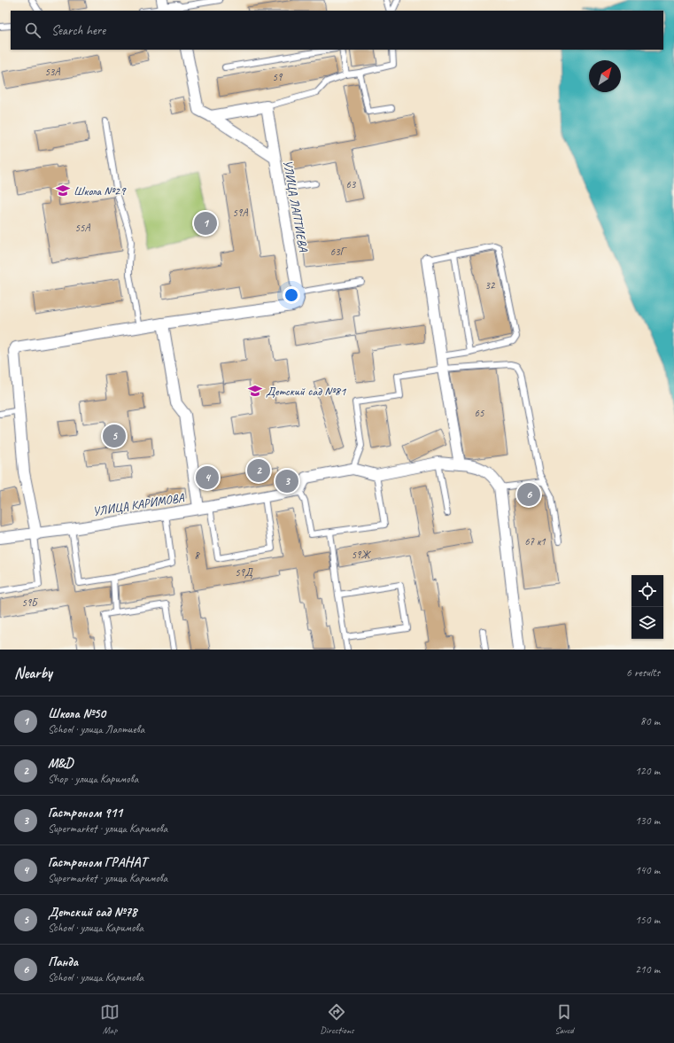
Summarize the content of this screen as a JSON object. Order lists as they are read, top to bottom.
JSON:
{
  "streets": {
    "street": ["УЛИЦА ЛАПТИЕВА", "УЛИЦА КАРИМОВА"]
  },
  "places": {
    "school or university": ["Школа №29", "Детский сад №81"]
  },
  "house_numbers": [
    "53А",
    "59",
    "63",
    "59А",
    "55А",
    "63Г",
    "32",
    "65",
    "67 к1",
    "59Ж",
    "8",
    "59Д",
    "59Б"
  ],
  "north": "top right",
  "page": {
    "search": "Search here",
    "pins": [
      "1",
      "5",
      "2",
      "4",
      "3",
      "6"
    ],
    "heading": ["Nearby", "6 results"],
    "list": [
      {
        "mark": "1",
        "name": "Школа №50",
        "note": "School · улица Лаптиева",
        "value": "80 m"
      },
      {
        "mark": "2",
        "name": "M&D",
        "note": "Shop · улица Каримова",
        "value": "120 m"
      },
      {
        "mark": "3",
        "name": "Гастроном 911",
        "note": "Supermarket · улица Каримова",
        "value": "130 m"
      },
      {
        "mark": "4",
        "name": "Гастроном ГРАНАТ",
        "note": "Supermarket · улица Каримова",
        "value": "140 m"
      },
      {
        "mark": "5",
        "name": "Детский сад №78",
        "note": "School · улица Каримова",
        "value": "150 m"
      },
      {
        "mark": "6",
        "name": "Панда",
        "note": "School · улица Каримова",
        "value": "210 m"
      }
    ],
    "nav": ["Map", "Directions", "Saved"]
  }
}
